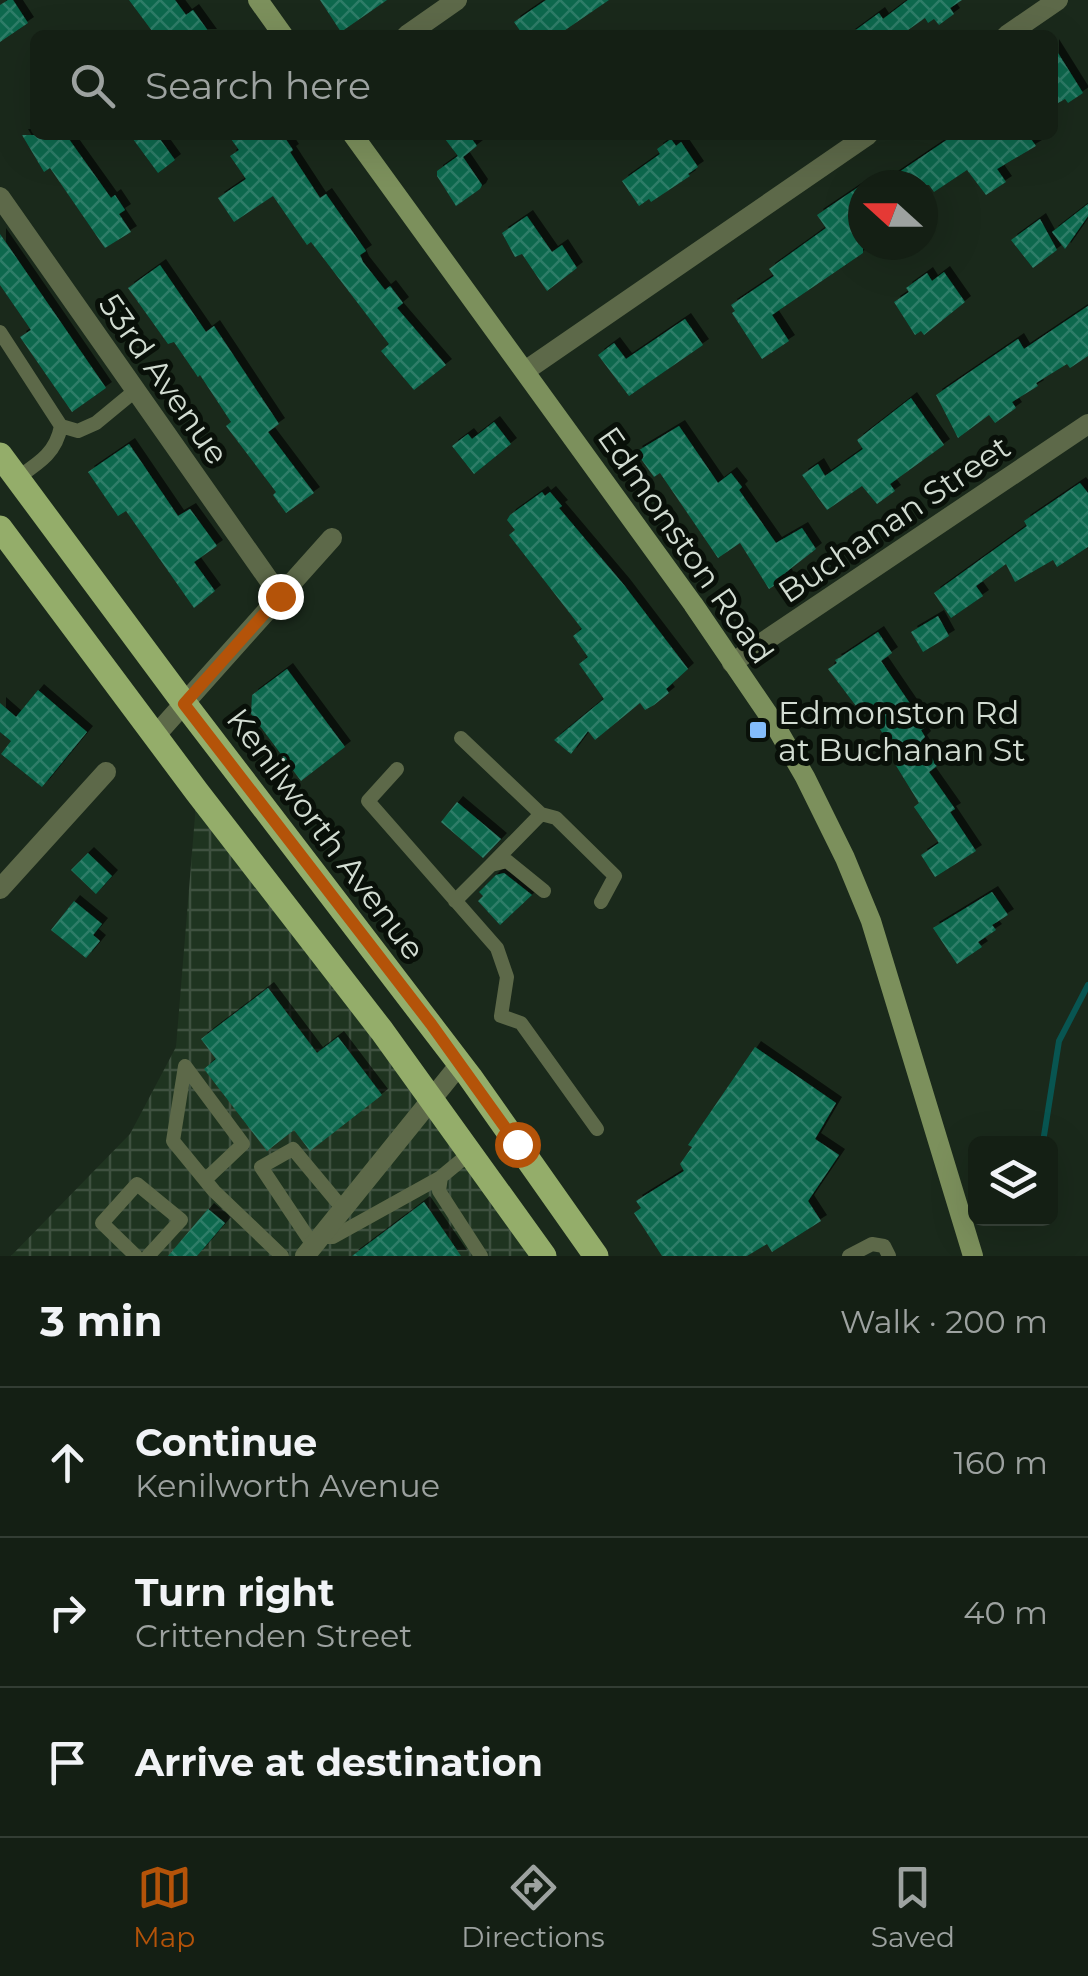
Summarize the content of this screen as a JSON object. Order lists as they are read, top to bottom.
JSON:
{
  "streets": {
    "main road": ["Kenilworth Avenue"],
    "street": ["53rd Avenue", "Buchanan Street", "Edmonston Road"]
  },
  "crossings": [
    ["Buchanan Street", "Edmonston Road"]
  ],
  "places": {
    "transit": ["Edmonston Rd at Buchanan St"]
  },
  "north": "left",
  "page": {
    "search": "Search here",
    "heading": ["3 min", "Walk · 200 m"],
    "list": [
      ["Continue", "Kenilworth Avenue", "160 m"],
      ["Turn right", "Crittenden Street", "40 m"],
      "Arrive at destination"
    ],
    "nav": ["Map", "Directions", "Saved"]
  }
}
